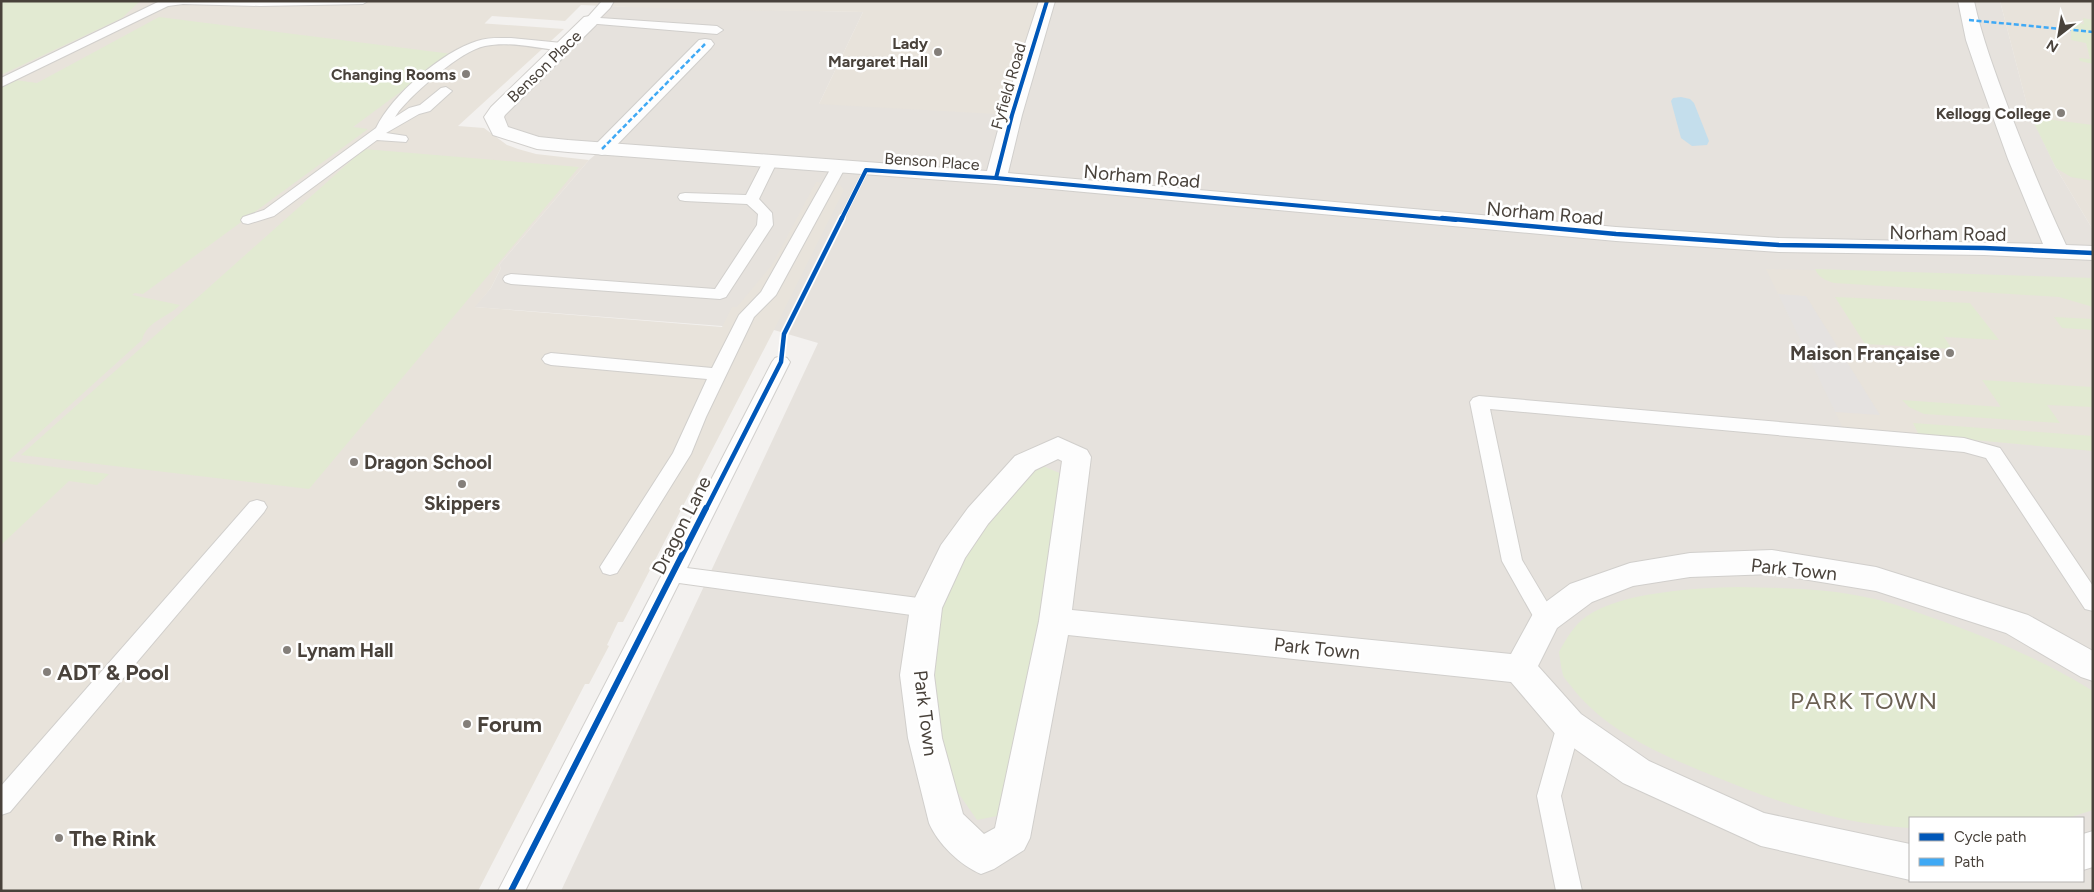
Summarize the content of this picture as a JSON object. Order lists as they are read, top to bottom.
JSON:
{
  "streets": {
    "street": [
      "Benson Place",
      "Fyfield Road",
      "Norham Road",
      "Park Town"
    ],
    "lane": ["Dragon Lane"]
  },
  "crossings": [
    ["Benson Place", "Fyfield Road"],
    ["Benson Place", "Norham Road"],
    ["Fyfield Road", "Norham Road"]
  ],
  "districts": ["PARK TOWN"],
  "places": [
    "Lady Margaret Hall",
    "Changing Rooms",
    "Kellogg College",
    "Maison Française",
    "Dragon School",
    "Skippers",
    "Lynam Hall",
    "ADT & Pool",
    "Forum",
    "The Rink"
  ],
  "legend": ["Cycle path", "Path"],
  "north": "bottom left"
}
